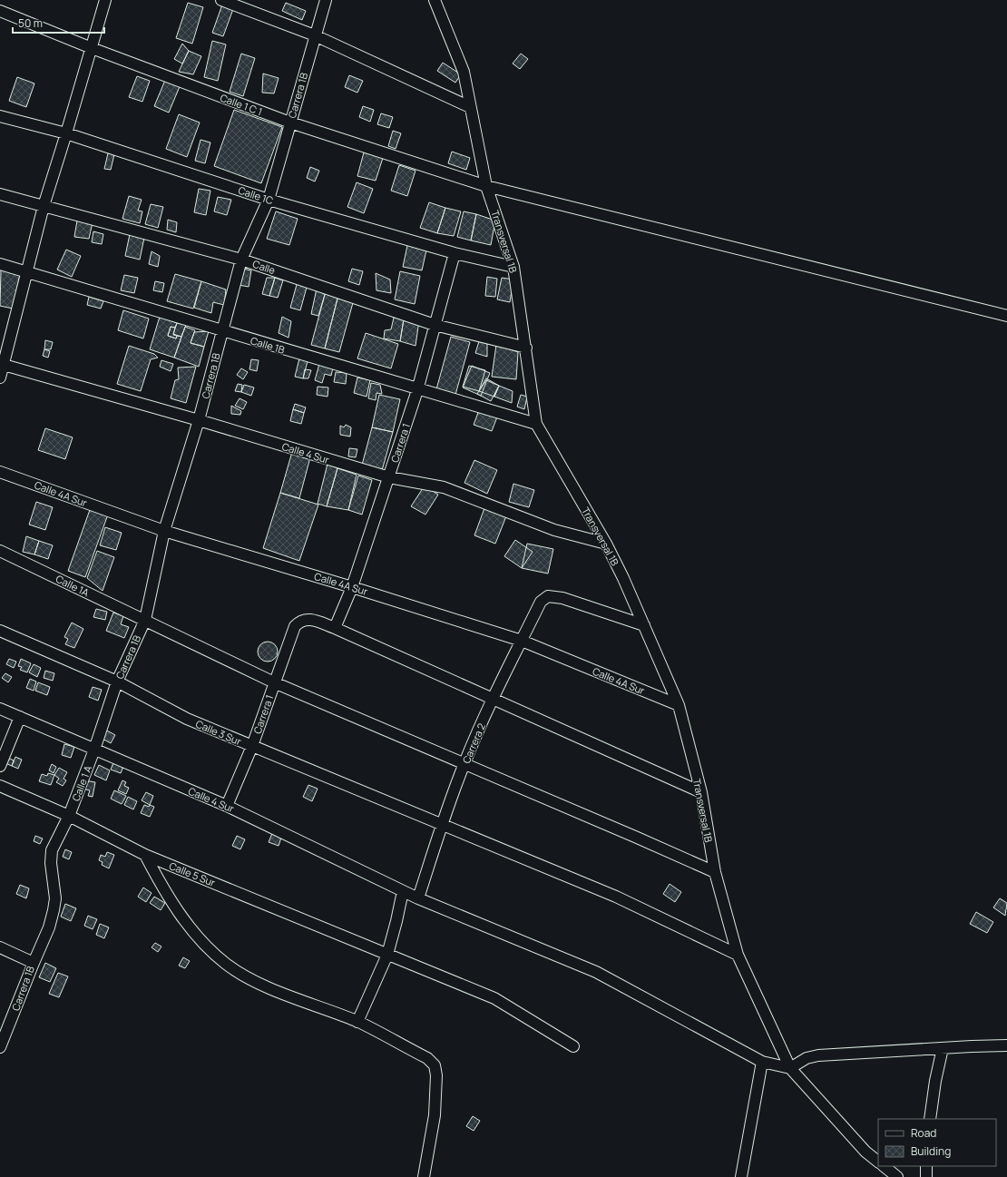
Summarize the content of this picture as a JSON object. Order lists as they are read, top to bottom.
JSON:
{
  "streets": {
    "street": [
      "Carrera 1B",
      "Calle 1 C 1",
      "Calle 1C",
      "Transversal 1B",
      "Calle",
      "Calle 1B",
      "Carrera 1",
      "Calle 4 Sur",
      "Calle 4A Sur",
      "Calle 1A",
      "Calle 3 Sur",
      "Carrera 2",
      "Calle 1 A",
      "Calle 5 Sur"
    ]
  },
  "crossings": [
    ["Carrera 1B", "Calle 1 C 1"],
    ["Carrera 1B", "Calle 1C"],
    ["Carrera 1B", "Calle"],
    ["Carrera 1B", "Calle 1B"],
    ["Carrera 1B", "Calle 4 Sur"],
    ["Carrera 1B", "Calle 4A Sur"],
    ["Carrera 1B", "Calle 1A"],
    ["Carrera 1B", "Calle 3 Sur"],
    ["Carrera 1B", "Calle 1 A"],
    ["Calle 1 C 1", "Transversal 1B"],
    ["Calle 1C", "Transversal 1B"],
    ["Calle 1C", "Carrera 1"],
    ["Transversal 1B", "Calle"],
    ["Transversal 1B", "Calle 1B"],
    ["Transversal 1B", "Calle 4 Sur"],
    ["Transversal 1B", "Calle 4A Sur"],
    ["Transversal 1B", "Calle 1A"],
    ["Transversal 1B", "Calle 3 Sur"],
    ["Transversal 1B", "Carrera 2"],
    ["Calle", "Carrera 1"],
    ["Calle 1B", "Carrera 1"],
    ["Carrera 1", "Calle 4 Sur"],
    ["Carrera 1", "Calle 4A Sur"],
    ["Carrera 1", "Calle 1A"],
    ["Carrera 1", "Calle 3 Sur"],
    ["Calle 4 Sur", "Carrera 2"],
    ["Calle 4 Sur", "Calle 1 A"],
    ["Calle 4A Sur", "Carrera 2"],
    ["Calle 1A", "Carrera 2"],
    ["Calle 3 Sur", "Carrera 2"],
    ["Calle 1 A", "Calle 5 Sur"]
  ],
  "legend": ["Road", "Building"],
  "scale_bar": "50 m"
}
